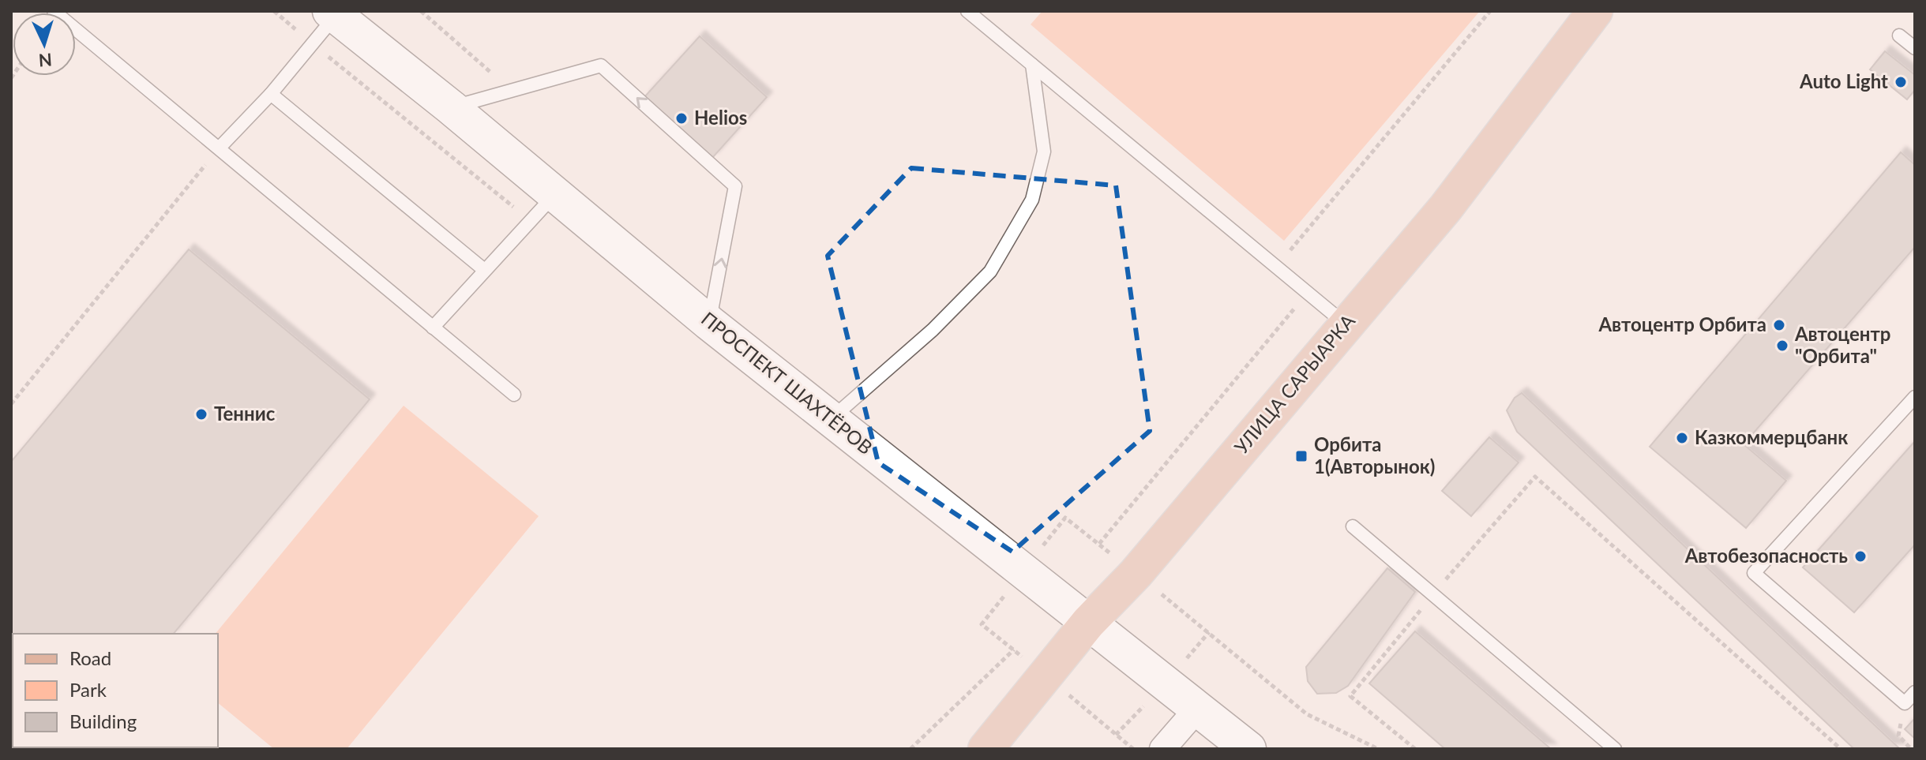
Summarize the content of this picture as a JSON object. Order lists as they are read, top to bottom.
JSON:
{
  "streets": {
    "main road": ["ПРОСПЕКТ ШАХТЁРОВ", "УЛИЦА САРЫАРКА"]
  },
  "crossings": [
    ["ПРОСПЕКТ ШАХТЁРОВ", "УЛИЦА САРЫАРКА"]
  ],
  "places": {
    "other": [
      "Auto Light",
      "Helios",
      "Автоцентр Орбита",
      "Автоцентр \"Орбита\"",
      "Теннис",
      "Казкоммерцбанк",
      "Автобезопасность"
    ],
    "transit": ["Орбита 1(Авторынок)"]
  },
  "legend": ["Road", "Park", "Building"],
  "north": "bottom"
}
